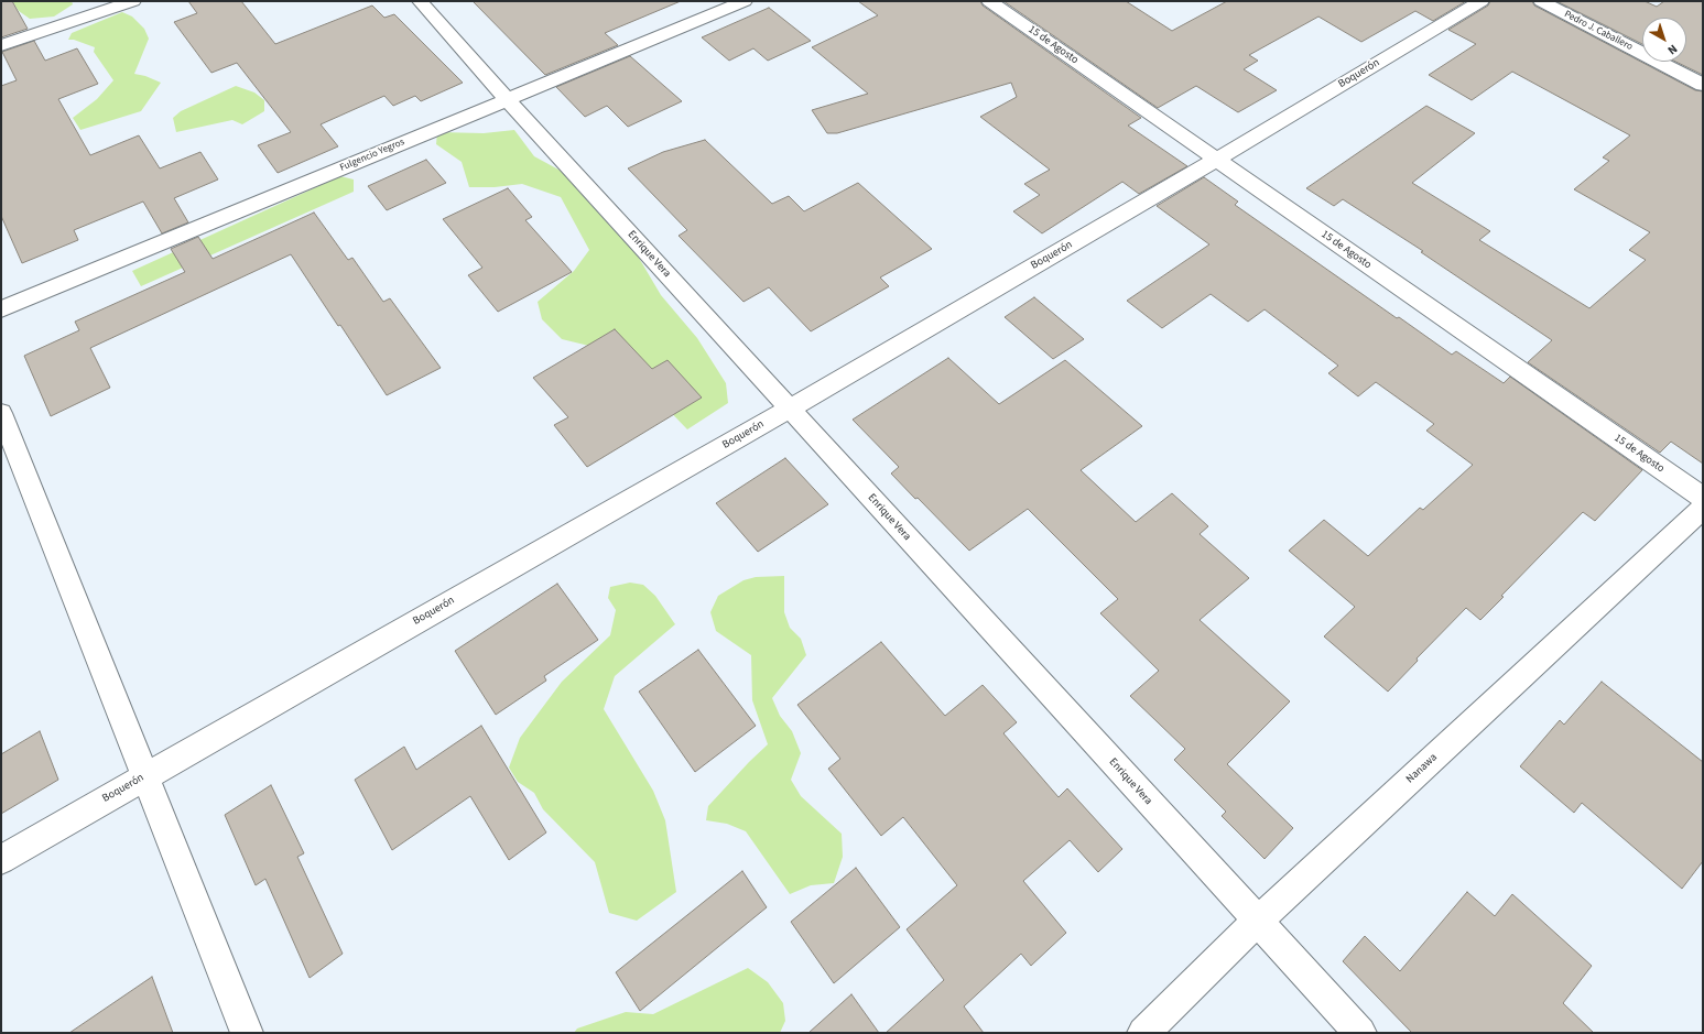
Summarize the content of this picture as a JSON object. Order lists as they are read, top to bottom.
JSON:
{
  "streets": {
    "street": [
      "Pedro J. Caballero",
      "15 de Agosto",
      "Boquerón",
      "Fulgencio Yegros",
      "Enrique Vera",
      "Nanawa"
    ]
  },
  "crossings": [
    ["15 de Agosto", "Boquerón"],
    ["Boquerón", "Enrique Vera"],
    ["Fulgencio Yegros", "Enrique Vera"],
    ["Enrique Vera", "Nanawa"]
  ],
  "north": "bottom right"
}
